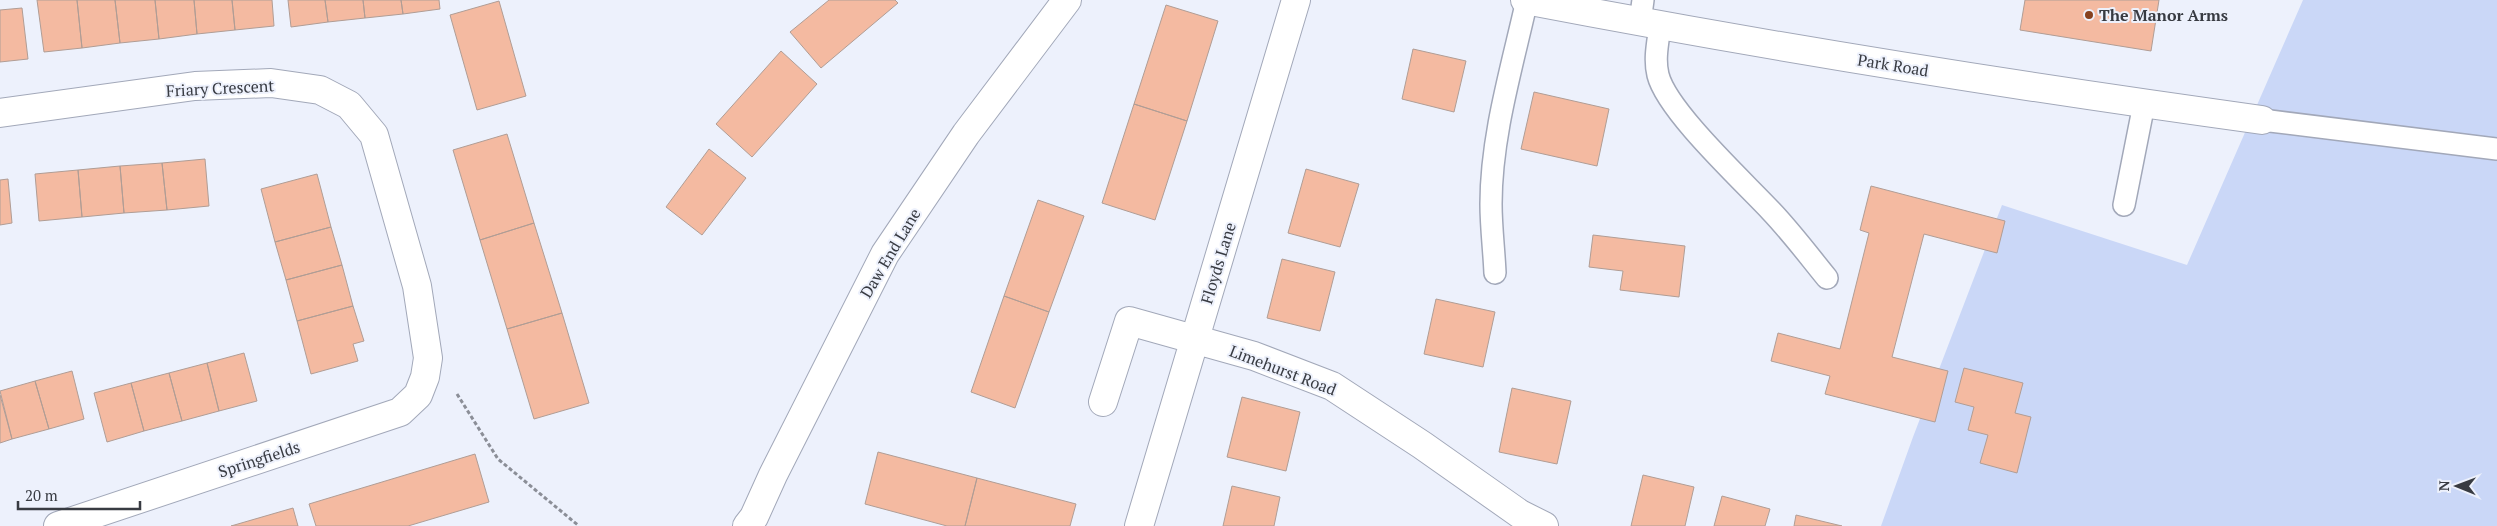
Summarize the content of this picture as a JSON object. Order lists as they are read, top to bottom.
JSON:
{
  "streets": {
    "street": [
      "Park Road",
      "Friary Crescent",
      "Daw End Lane",
      "Floyds Lane",
      "Limehurst Road",
      "Springfields"
    ]
  },
  "crossings": [
    ["Friary Crescent", "Springfields"],
    ["Floyds Lane", "Limehurst Road"]
  ],
  "places": ["The Manor Arms"],
  "scale_bar": "20 m",
  "north": "left"
}
